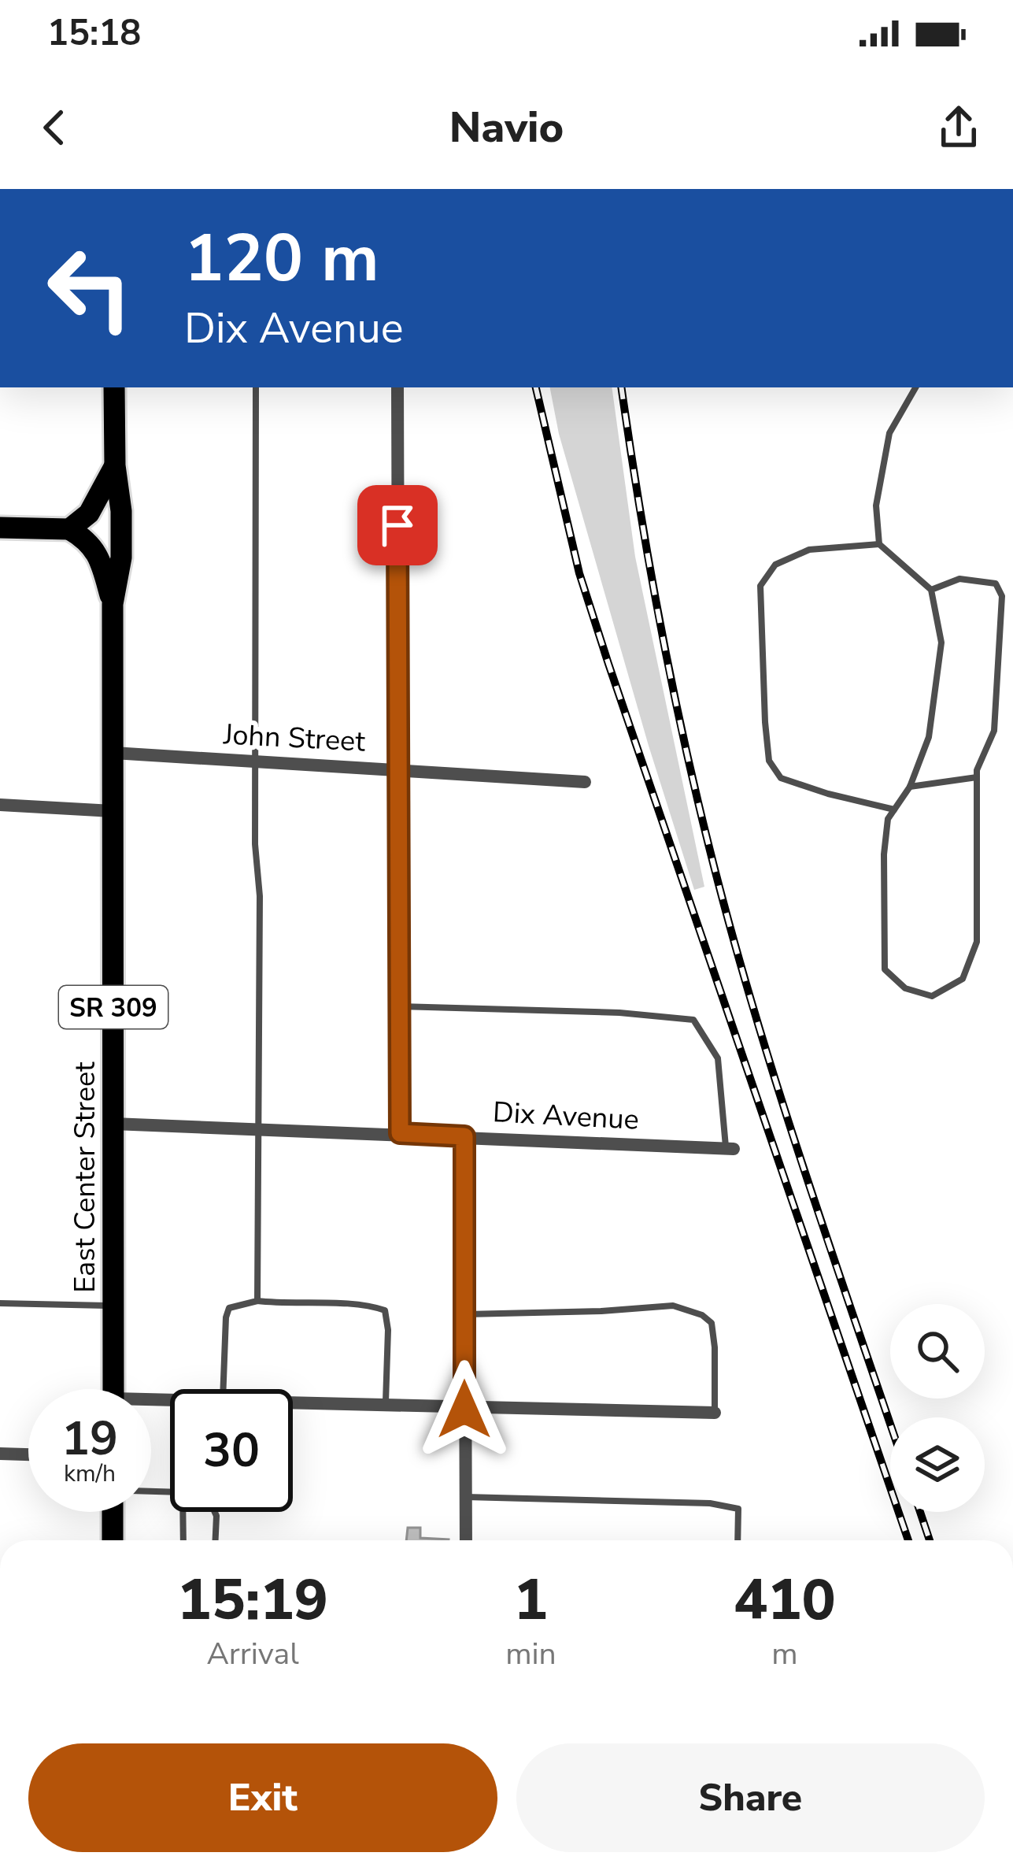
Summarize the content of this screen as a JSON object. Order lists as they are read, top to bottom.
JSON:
{
  "streets": {
    "main road": ["SR 309", "East Center Street"],
    "street": ["John Street", "Dix Avenue"]
  },
  "crossings": [
    ["John Street", "East Center Street"],
    ["SR 309", "East Center Street"],
    ["Dix Avenue", "East Center Street"]
  ],
  "page": {
    "status": "15:18",
    "header": "Navio",
    "turn": ["120 m", "Dix Avenue"],
    "speed": "19 km/h",
    "limit": "30",
    "eta": [
      "15:19",
      "Arrival",
      "1",
      "min",
      "410",
      "m"
    ],
    "buttons": ["Exit", "Share"]
  }
}
